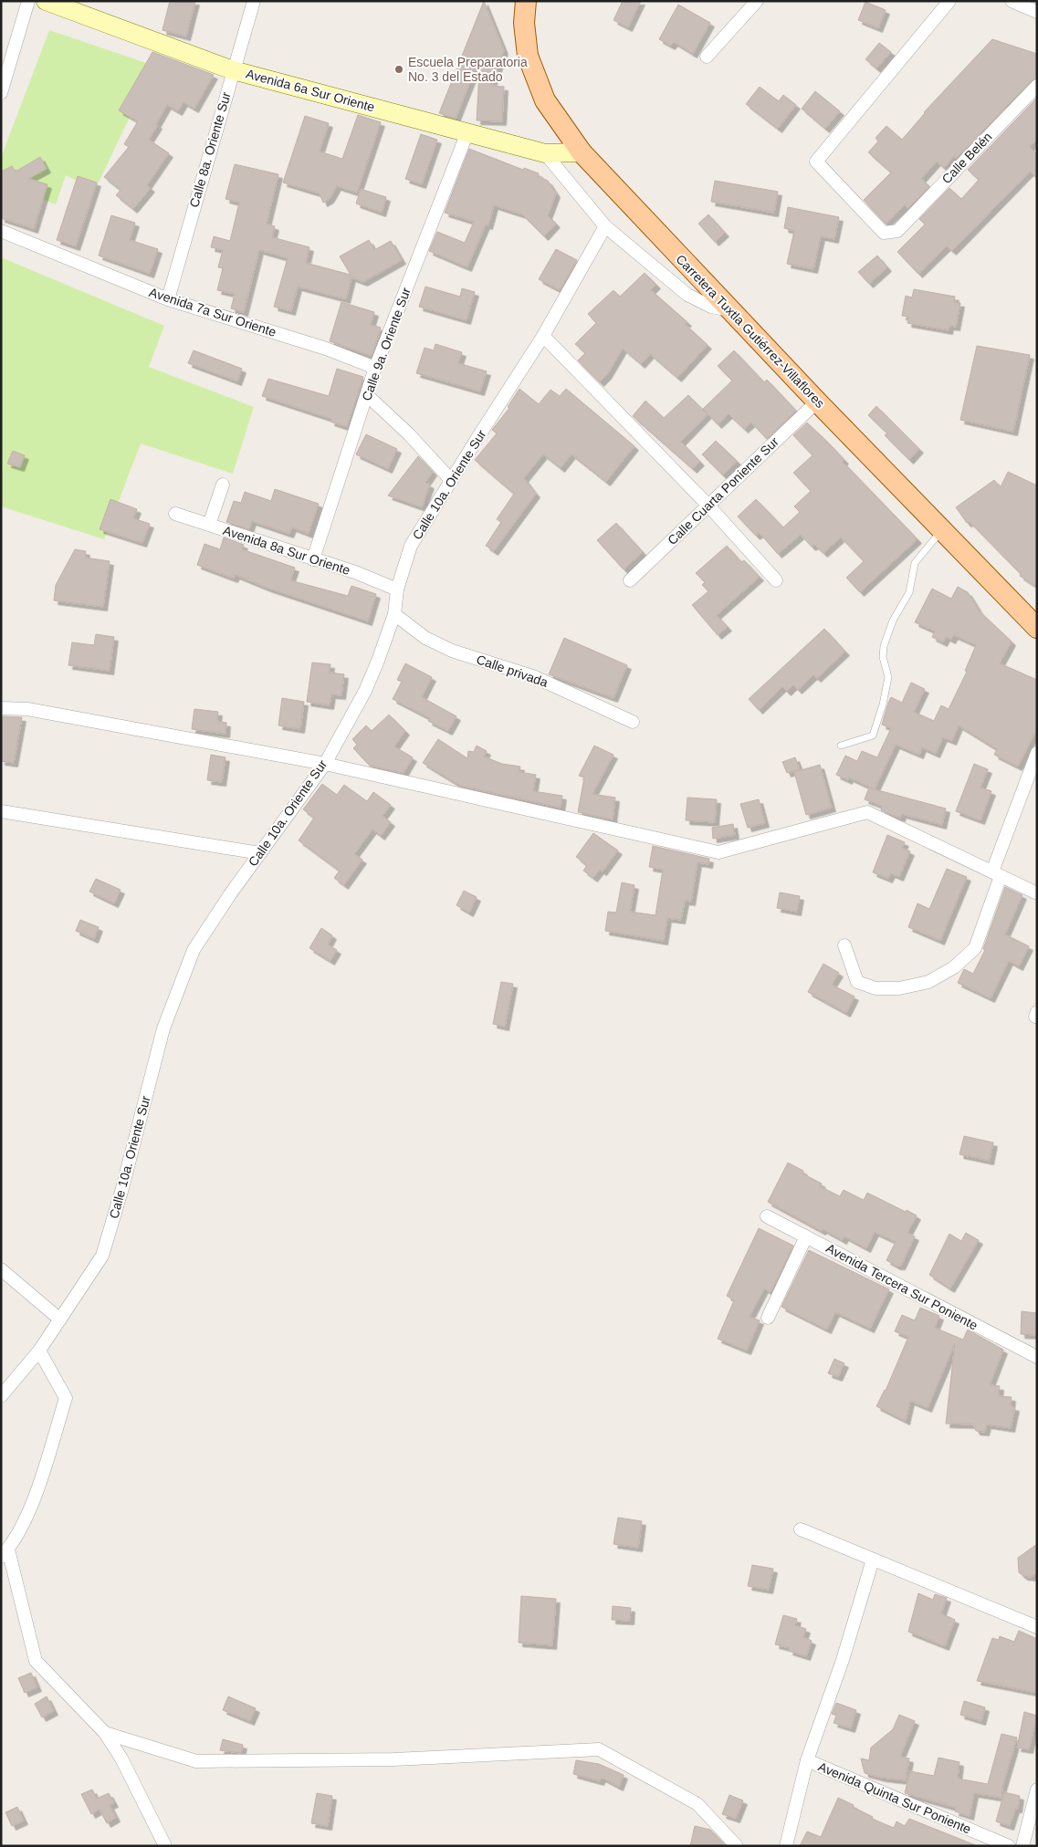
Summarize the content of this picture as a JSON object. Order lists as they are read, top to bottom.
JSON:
{
  "streets": {
    "main road": ["Carretera Tuxtla Gutiérrez-Villaflores"],
    "street": [
      "Avenida 6a Sur Oriente",
      "Calle 8a. Oriente Sur",
      "Calle Belén",
      "Avenida 7a Sur Oriente",
      "Calle 9a. Oriente Sur",
      "Calle 10a. Oriente Sur",
      "Calle Cuarta Poniente Sur",
      "Avenida 8a Sur Oriente",
      "Calle privada",
      "Avenida Tercera Sur Poniente",
      "Avenida Quinta Sur Poniente"
    ]
  },
  "crossings": [
    ["Avenida 6a Sur Oriente", "Calle 8a. Oriente Sur"],
    ["Avenida 6a Sur Oriente", "Carretera Tuxtla Gutiérrez-Villaflores"],
    ["Avenida 6a Sur Oriente", "Calle 9a. Oriente Sur"],
    ["Calle 8a. Oriente Sur", "Avenida 7a Sur Oriente"],
    ["Avenida 7a Sur Oriente", "Calle 9a. Oriente Sur"],
    ["Carretera Tuxtla Gutiérrez-Villaflores", "Calle Cuarta Poniente Sur"],
    ["Calle 9a. Oriente Sur", "Avenida 8a Sur Oriente"],
    ["Calle 10a. Oriente Sur", "Avenida 8a Sur Oriente"],
    ["Calle 10a. Oriente Sur", "Calle privada"]
  ],
  "places": ["Escuela Preparatoria No. 3 del Estado"]
}
